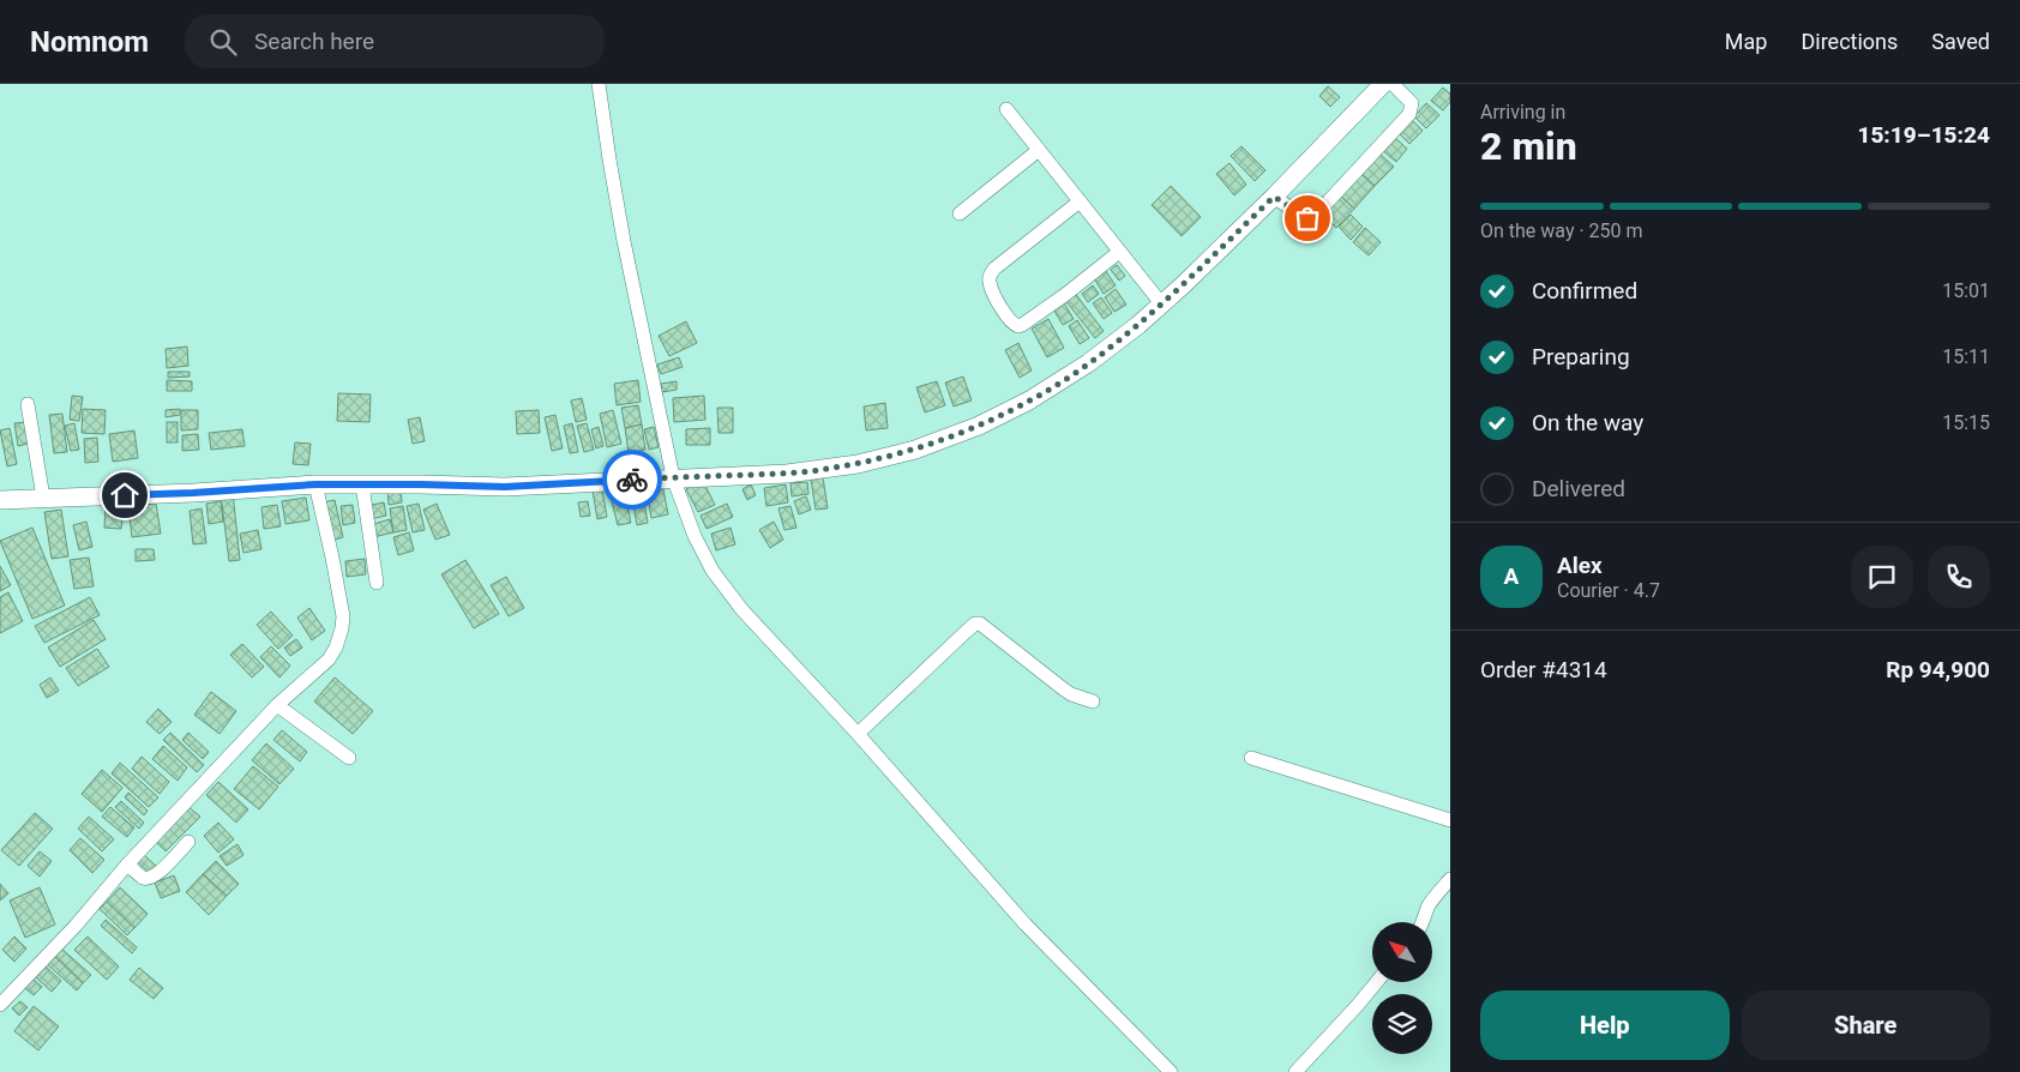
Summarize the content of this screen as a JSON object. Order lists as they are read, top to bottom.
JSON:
{
  "north": "top left",
  "page": {
    "header": "Nomnom",
    "search": "Search here",
    "nav": ["Map", "Directions", "Saved"],
    "heading": ["2 min", "Arriving in", "15:19–15:24"],
    "panel": [
      "Alex",
      "Courier · 4.7",
      "Order #4314",
      "Rp 94,900"
    ],
    "bar": "On the way · 250 m",
    "list": [
      ["Confirmed", "15:01"],
      ["Preparing", "15:11"],
      ["On the way", "15:15"],
      "Delivered"
    ],
    "round": "A",
    "buttons": ["Help", "Share"]
  }
}
